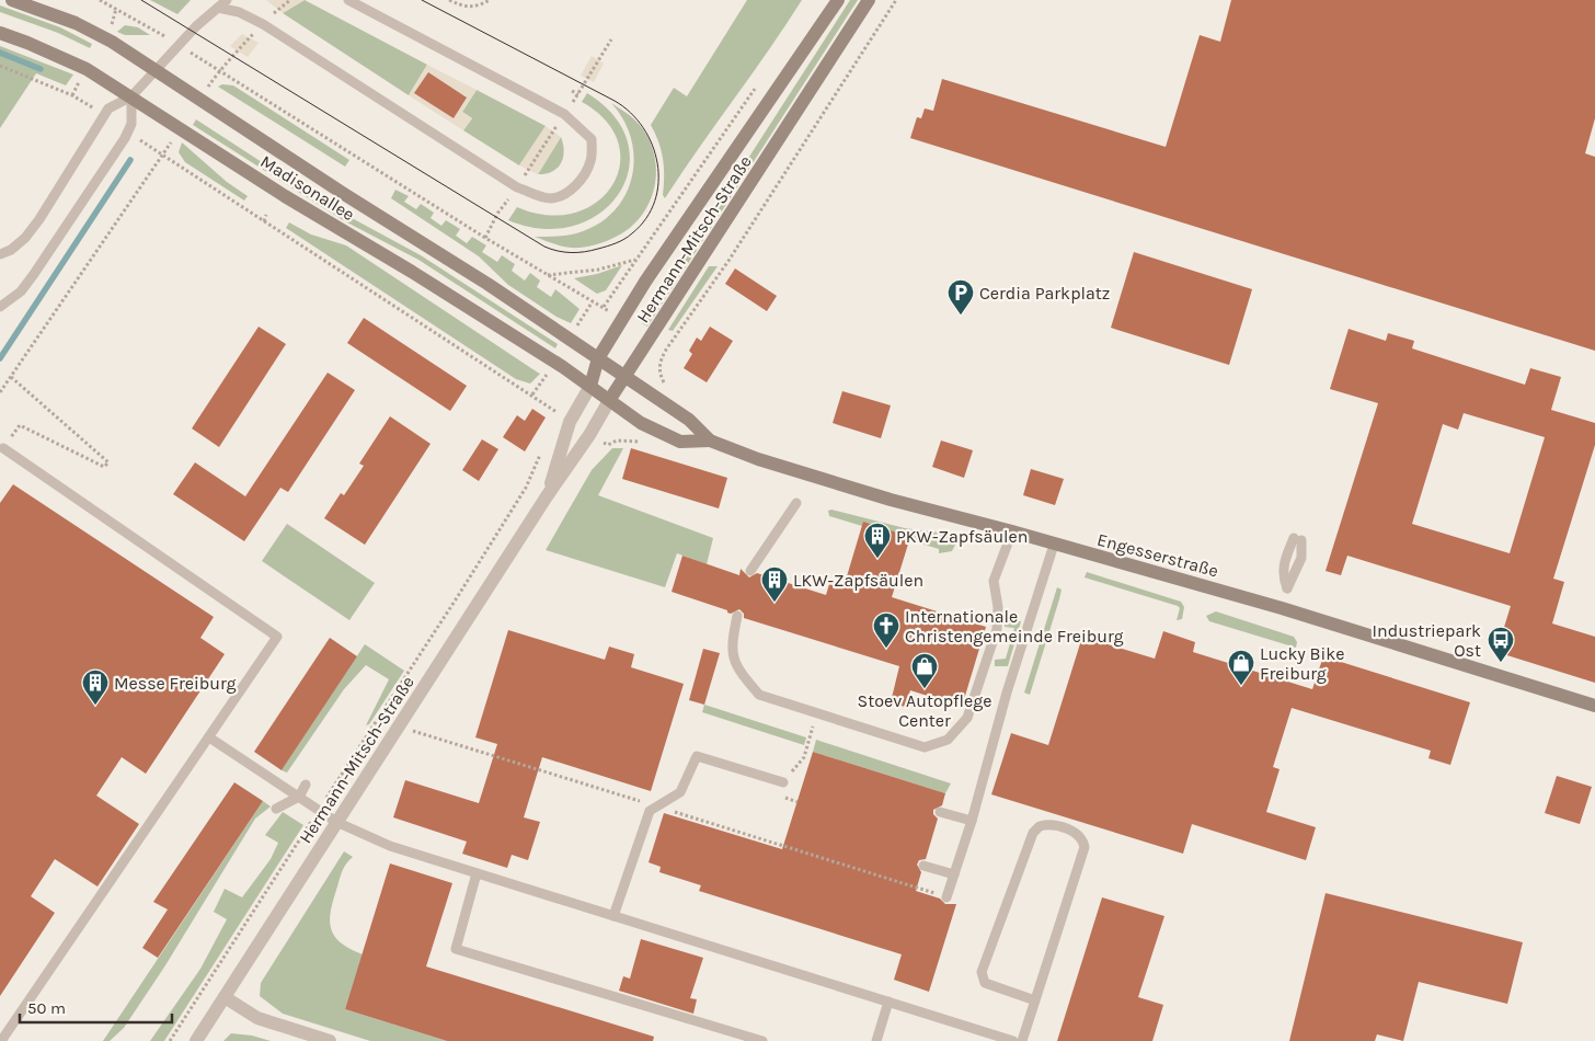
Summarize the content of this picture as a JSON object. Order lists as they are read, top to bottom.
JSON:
{
  "streets": {
    "main road": ["Madisonallee", "Hermann-Mitsch-Straße", "Engesserstraße"]
  },
  "crossings": [
    ["Madisonallee", "Hermann-Mitsch-Straße"],
    ["Madisonallee", "Engesserstraße"],
    ["Hermann-Mitsch-Straße", "Engesserstraße"]
  ],
  "places": {
    "parking": ["Cerdia Parkplatz"],
    "building": ["PKW-Zapfsäulen", "LKW-Zapfsäulen", "Messe Freiburg"],
    "church": ["Internationale Christengemeinde Freiburg"],
    "bus stop": ["Industriepark Ost"],
    "shop": ["Lucky Bike Freiburg", "Stoev Autopflege Center"]
  },
  "scale_bar": "50 m"
}
